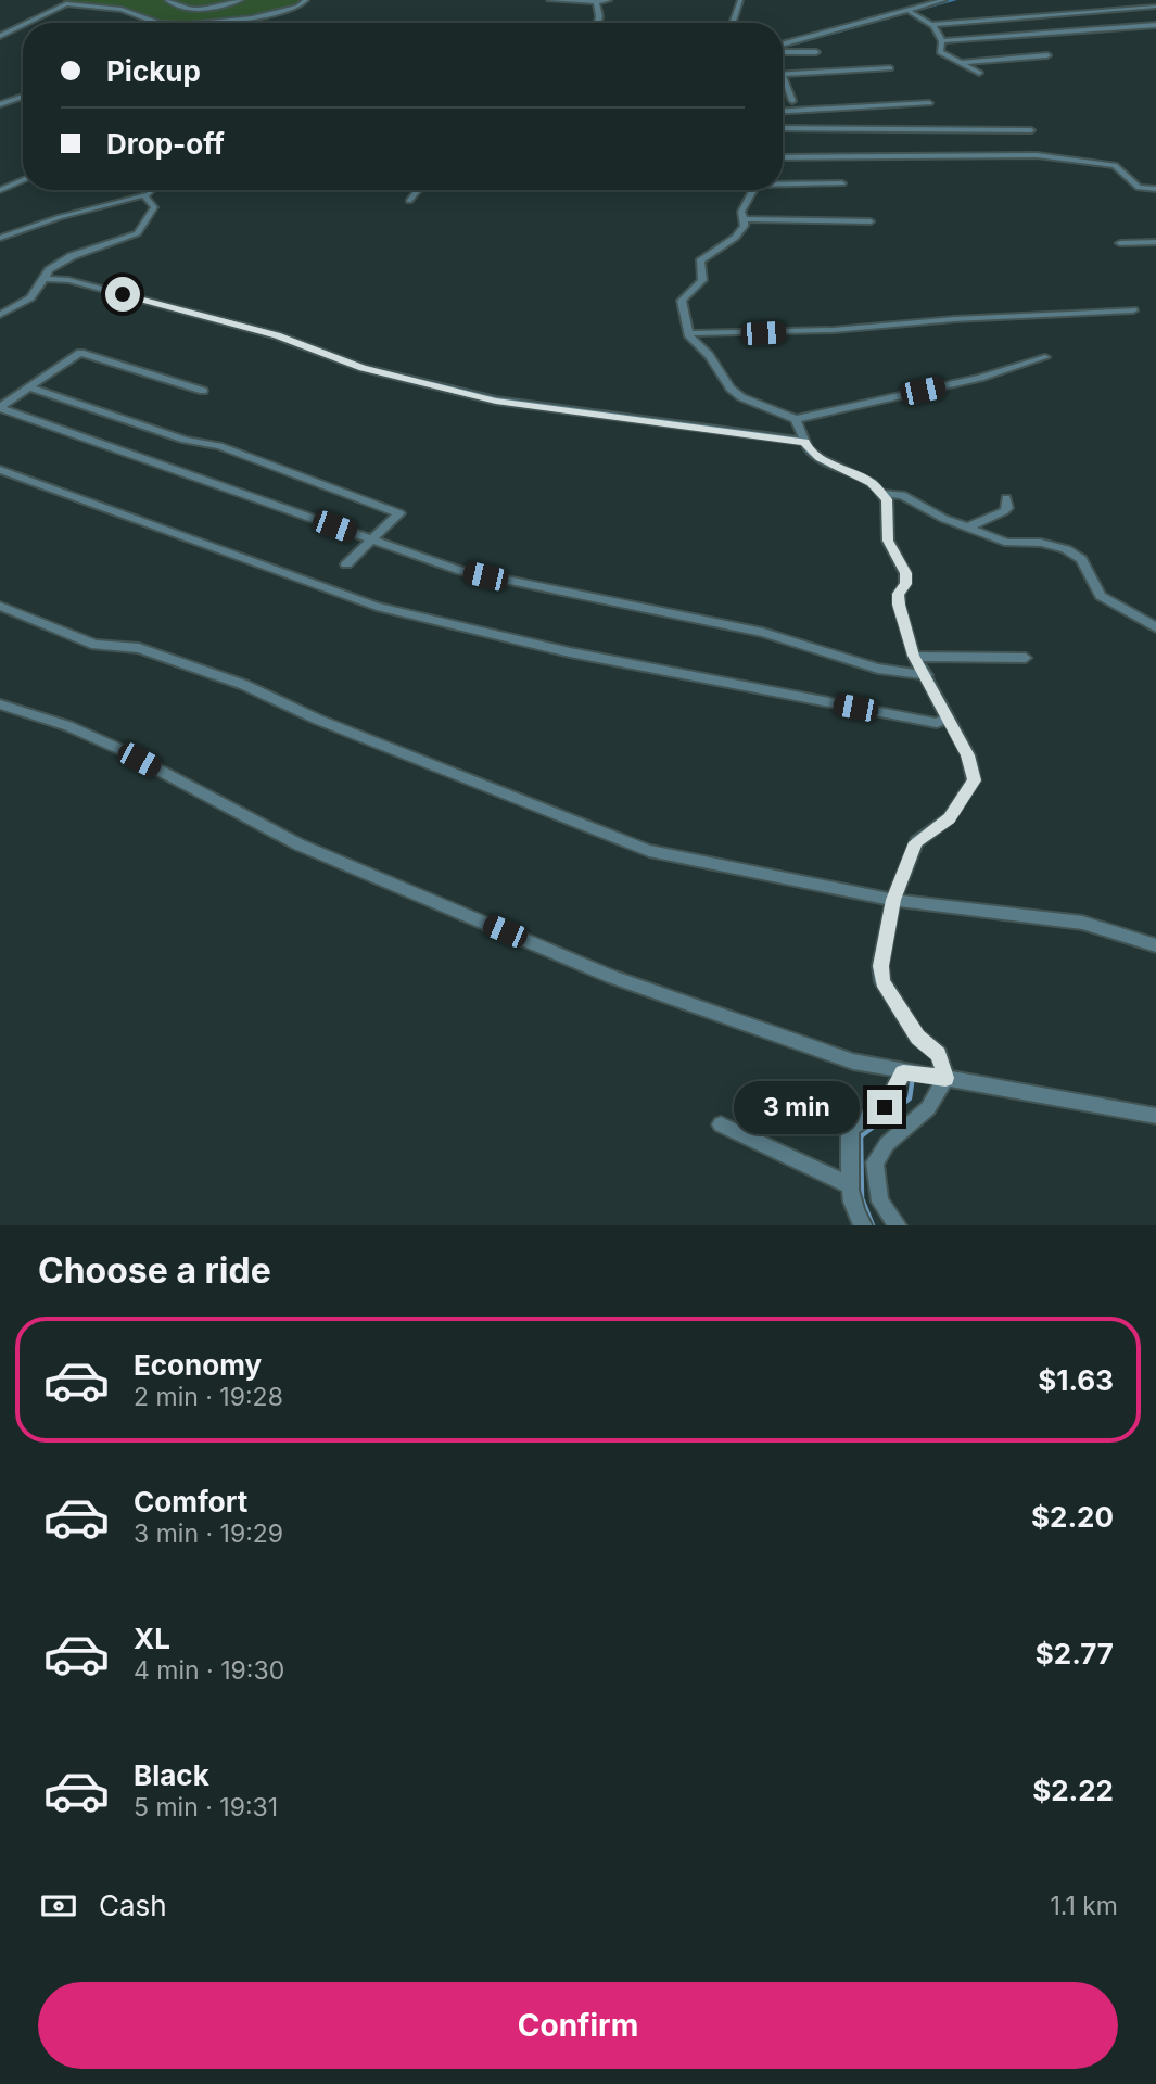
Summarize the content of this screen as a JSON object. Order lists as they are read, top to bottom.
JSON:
{
  "page": {
    "banner": ["Pickup", "Drop-off"],
    "bubble": "3 min",
    "heading": "Choose a ride",
    "list": [
      {
        "name": "Economy",
        "note": "2 min · 19:28",
        "value": "$1.63"
      },
      {
        "name": "Comfort",
        "note": "3 min · 19:29",
        "value": "$2.20"
      },
      {
        "name": "XL",
        "note": "4 min · 19:30",
        "value": "$2.77"
      },
      {
        "name": "Black",
        "note": "5 min · 19:31",
        "value": "$2.22"
      }
    ],
    "pay": ["Cash", "1.1 km"],
    "buttons": "Confirm"
  }
}
